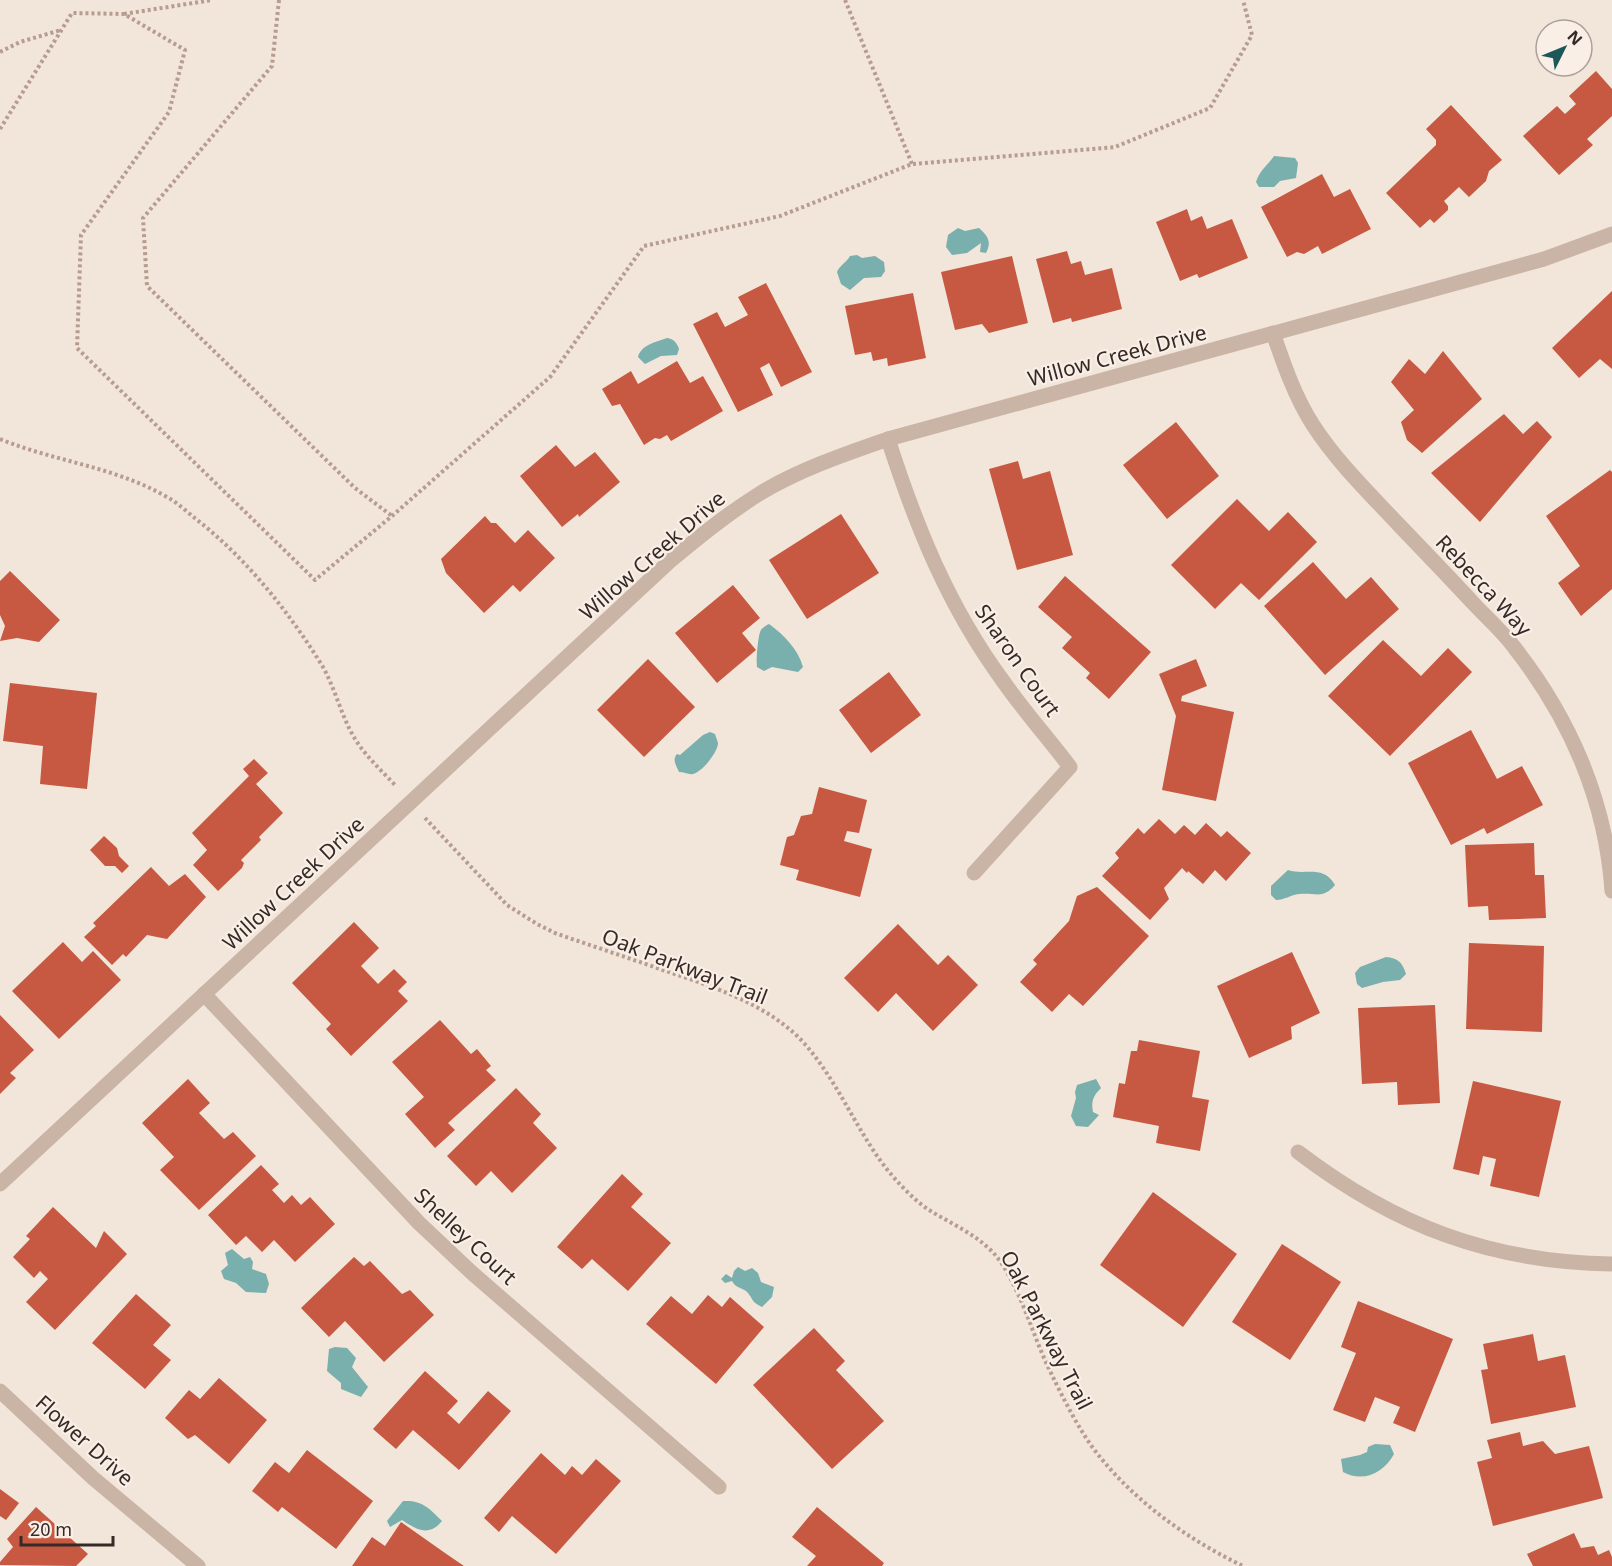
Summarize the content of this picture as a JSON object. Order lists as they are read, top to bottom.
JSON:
{
  "streets": {
    "street": [
      "Willow Creek Drive",
      "Rebecca Way",
      "Sharon Court",
      "Shelley Court",
      "Flower Drive"
    ],
    "path": ["Oak Parkway Trail"]
  },
  "crossings": [
    ["Willow Creek Drive", "Rebecca Way"],
    ["Willow Creek Drive", "Sharon Court"],
    ["Willow Creek Drive", "Shelley Court"]
  ],
  "scale_bar": "20 m",
  "north": "top right"
}
